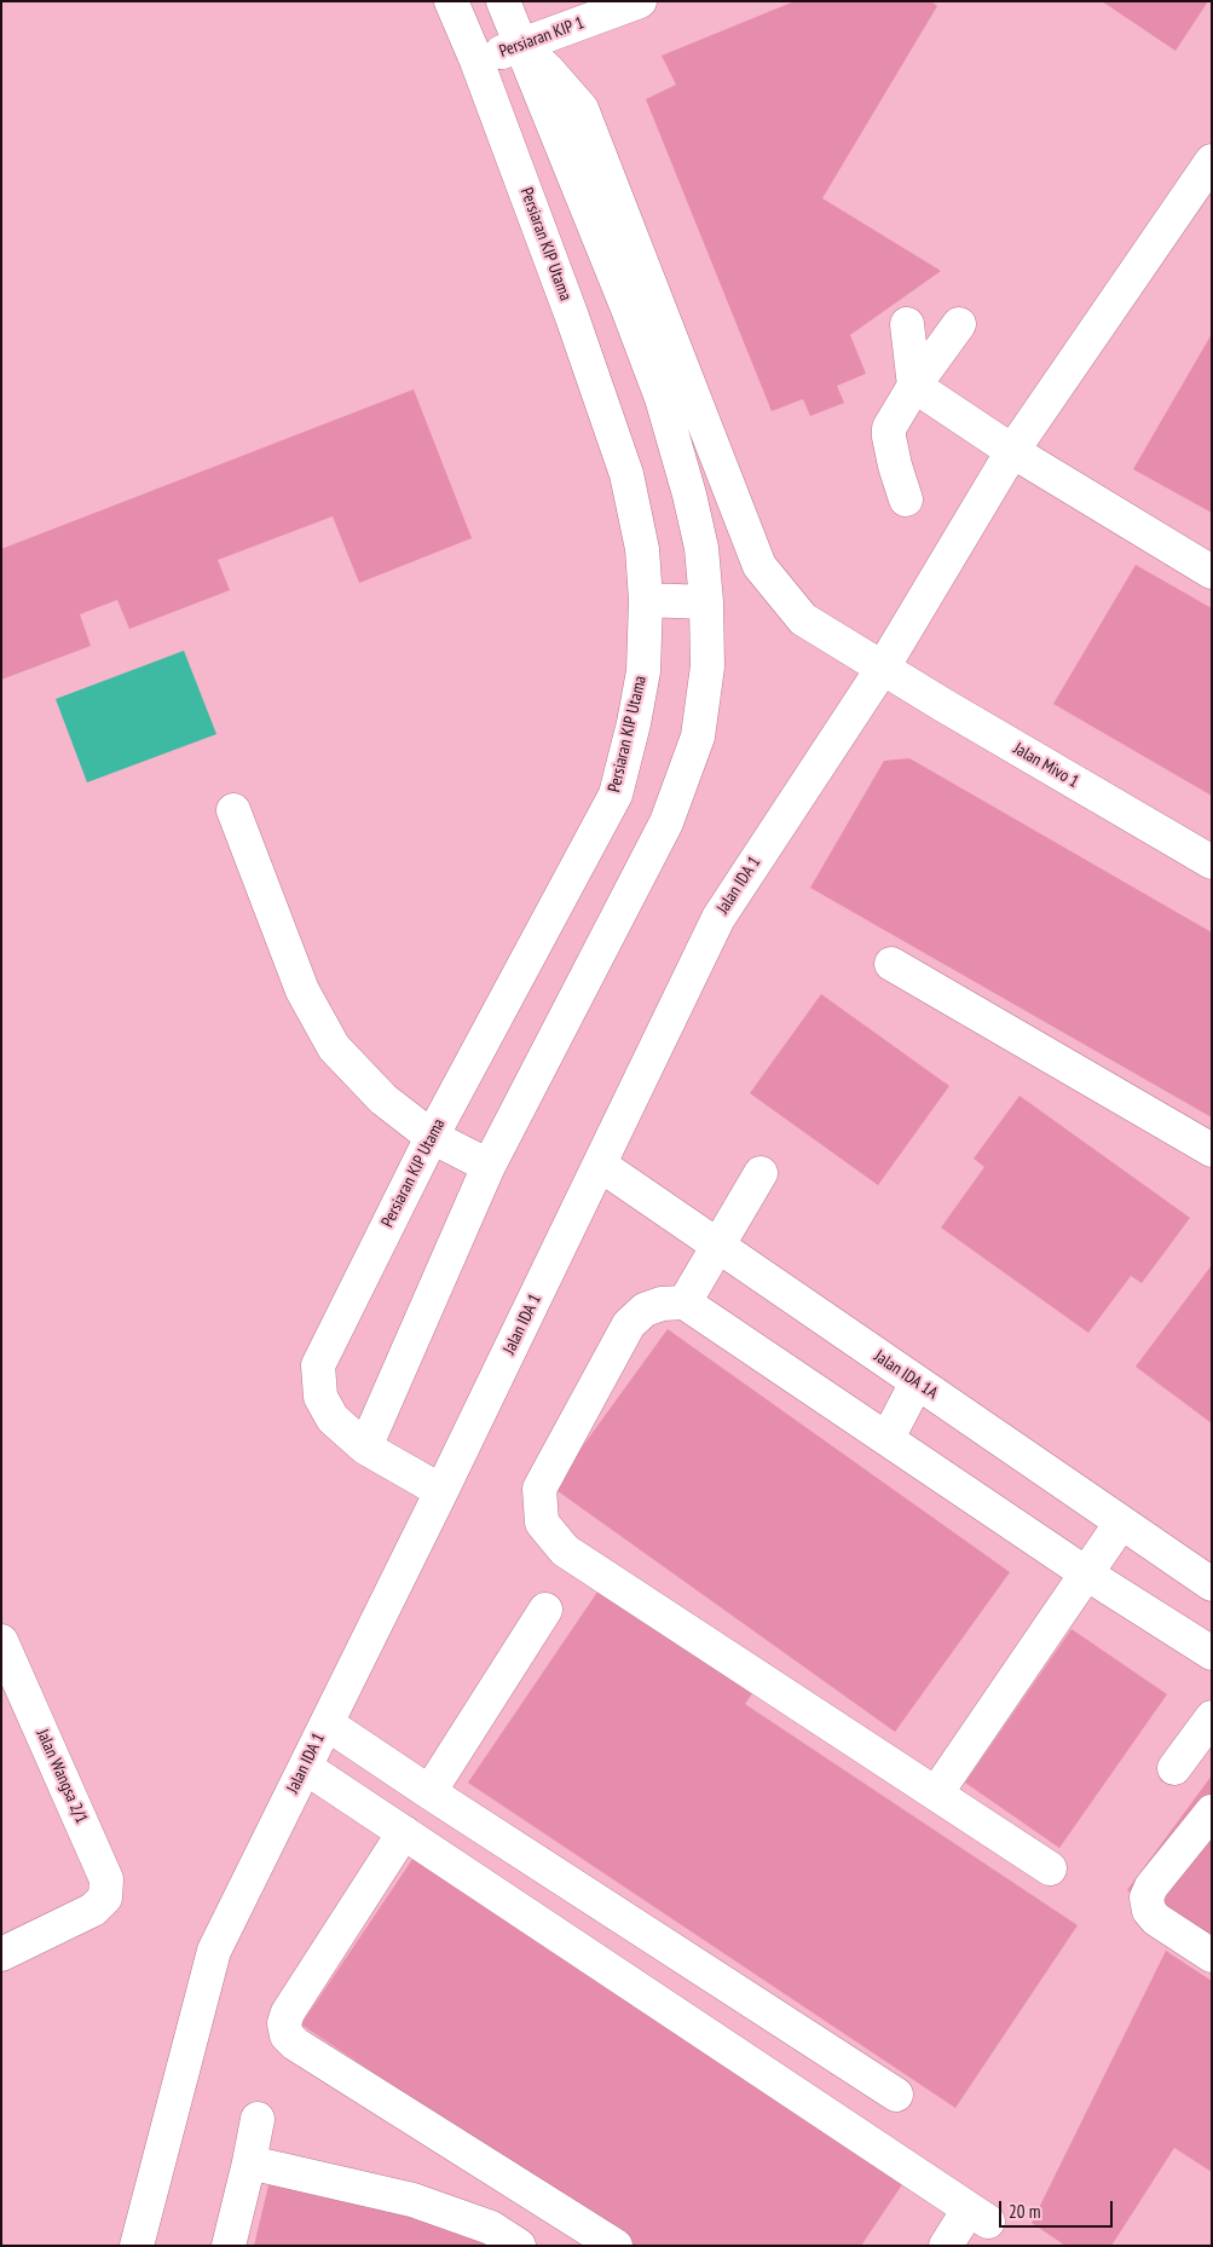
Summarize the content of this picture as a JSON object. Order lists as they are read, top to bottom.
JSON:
{
  "streets": {
    "street": [
      "Persiaran KIP 1",
      "Persiaran KIP Utama",
      "Jalan Mivo 1",
      "Jalan IDA 1",
      "Jalan IDA 1A",
      "Jalan Wangsa 2/1"
    ]
  },
  "crossings": [
    ["Persiaran KIP 1", "Persiaran KIP Utama"],
    ["Persiaran KIP 1", "Jalan Mivo 1"],
    ["Persiaran KIP Utama", "Jalan IDA 1"],
    ["Jalan Mivo 1", "Jalan IDA 1"],
    ["Jalan IDA 1", "Jalan IDA 1A"]
  ],
  "scale_bar": "20 m"
}
